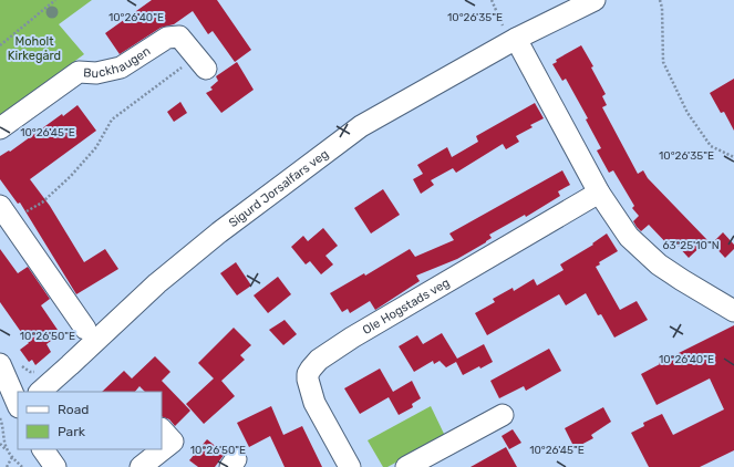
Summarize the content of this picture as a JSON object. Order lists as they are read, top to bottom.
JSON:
{
  "streets": {
    "street": ["Buckhaugen", "Sigurd Jorsalfars veg", "Ole Hogstads veg"]
  },
  "parks": ["Moholt Kirkegård"],
  "legend": ["Road", "Park"],
  "coordinates": [
    "10°26'40\"E",
    "10°26'35\"E",
    "10°26'45\"E",
    "63°25'10\"N",
    "10°26'50\"E"
  ]
}
